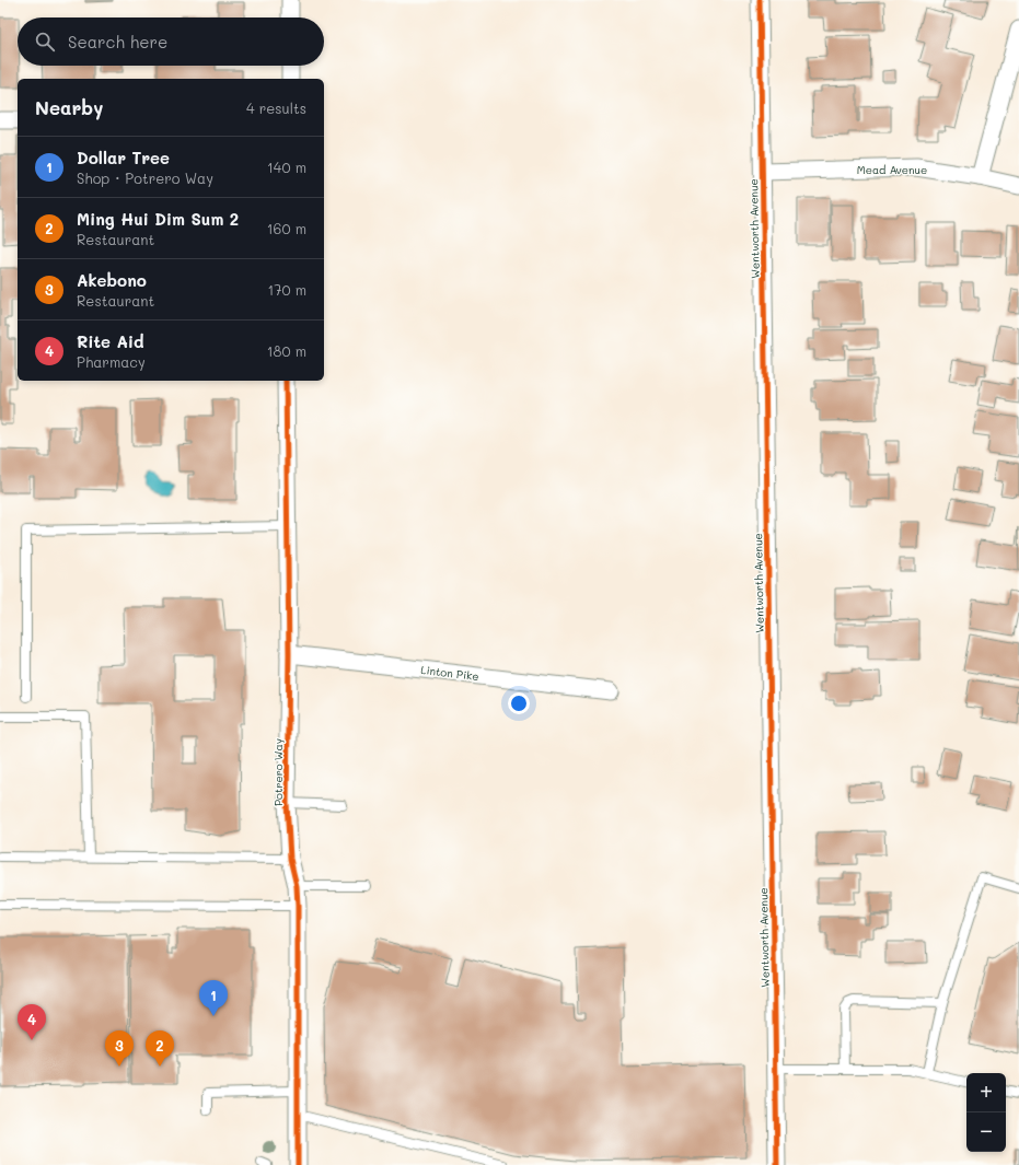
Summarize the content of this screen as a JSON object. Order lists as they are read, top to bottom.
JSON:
{
  "streets": {
    "street": [
      "Mead Avenue",
      "Wentworth Avenue",
      "Linton Pike",
      "Potrero Way"
    ]
  },
  "crossings": [
    ["Mead Avenue", "Wentworth Avenue"],
    ["Linton Pike", "Potrero Way"]
  ],
  "page": {
    "search": "Search here",
    "heading": ["Nearby", "4 results"],
    "list": [
      {
        "mark": "1",
        "name": "Dollar Tree",
        "note": "Shop · Potrero Way",
        "value": "140 m"
      },
      {
        "mark": "2",
        "name": "Ming Hui Dim Sum 2",
        "note": "Restaurant",
        "value": "160 m"
      },
      {
        "mark": "3",
        "name": "Akebono",
        "note": "Restaurant",
        "value": "170 m"
      },
      {
        "mark": "4",
        "name": "Rite Aid",
        "note": "Pharmacy",
        "value": "180 m"
      }
    ],
    "pins": [
      "1",
      "4",
      "2",
      "3"
    ],
    "map_buttons": ["+", "−"]
  }
}
